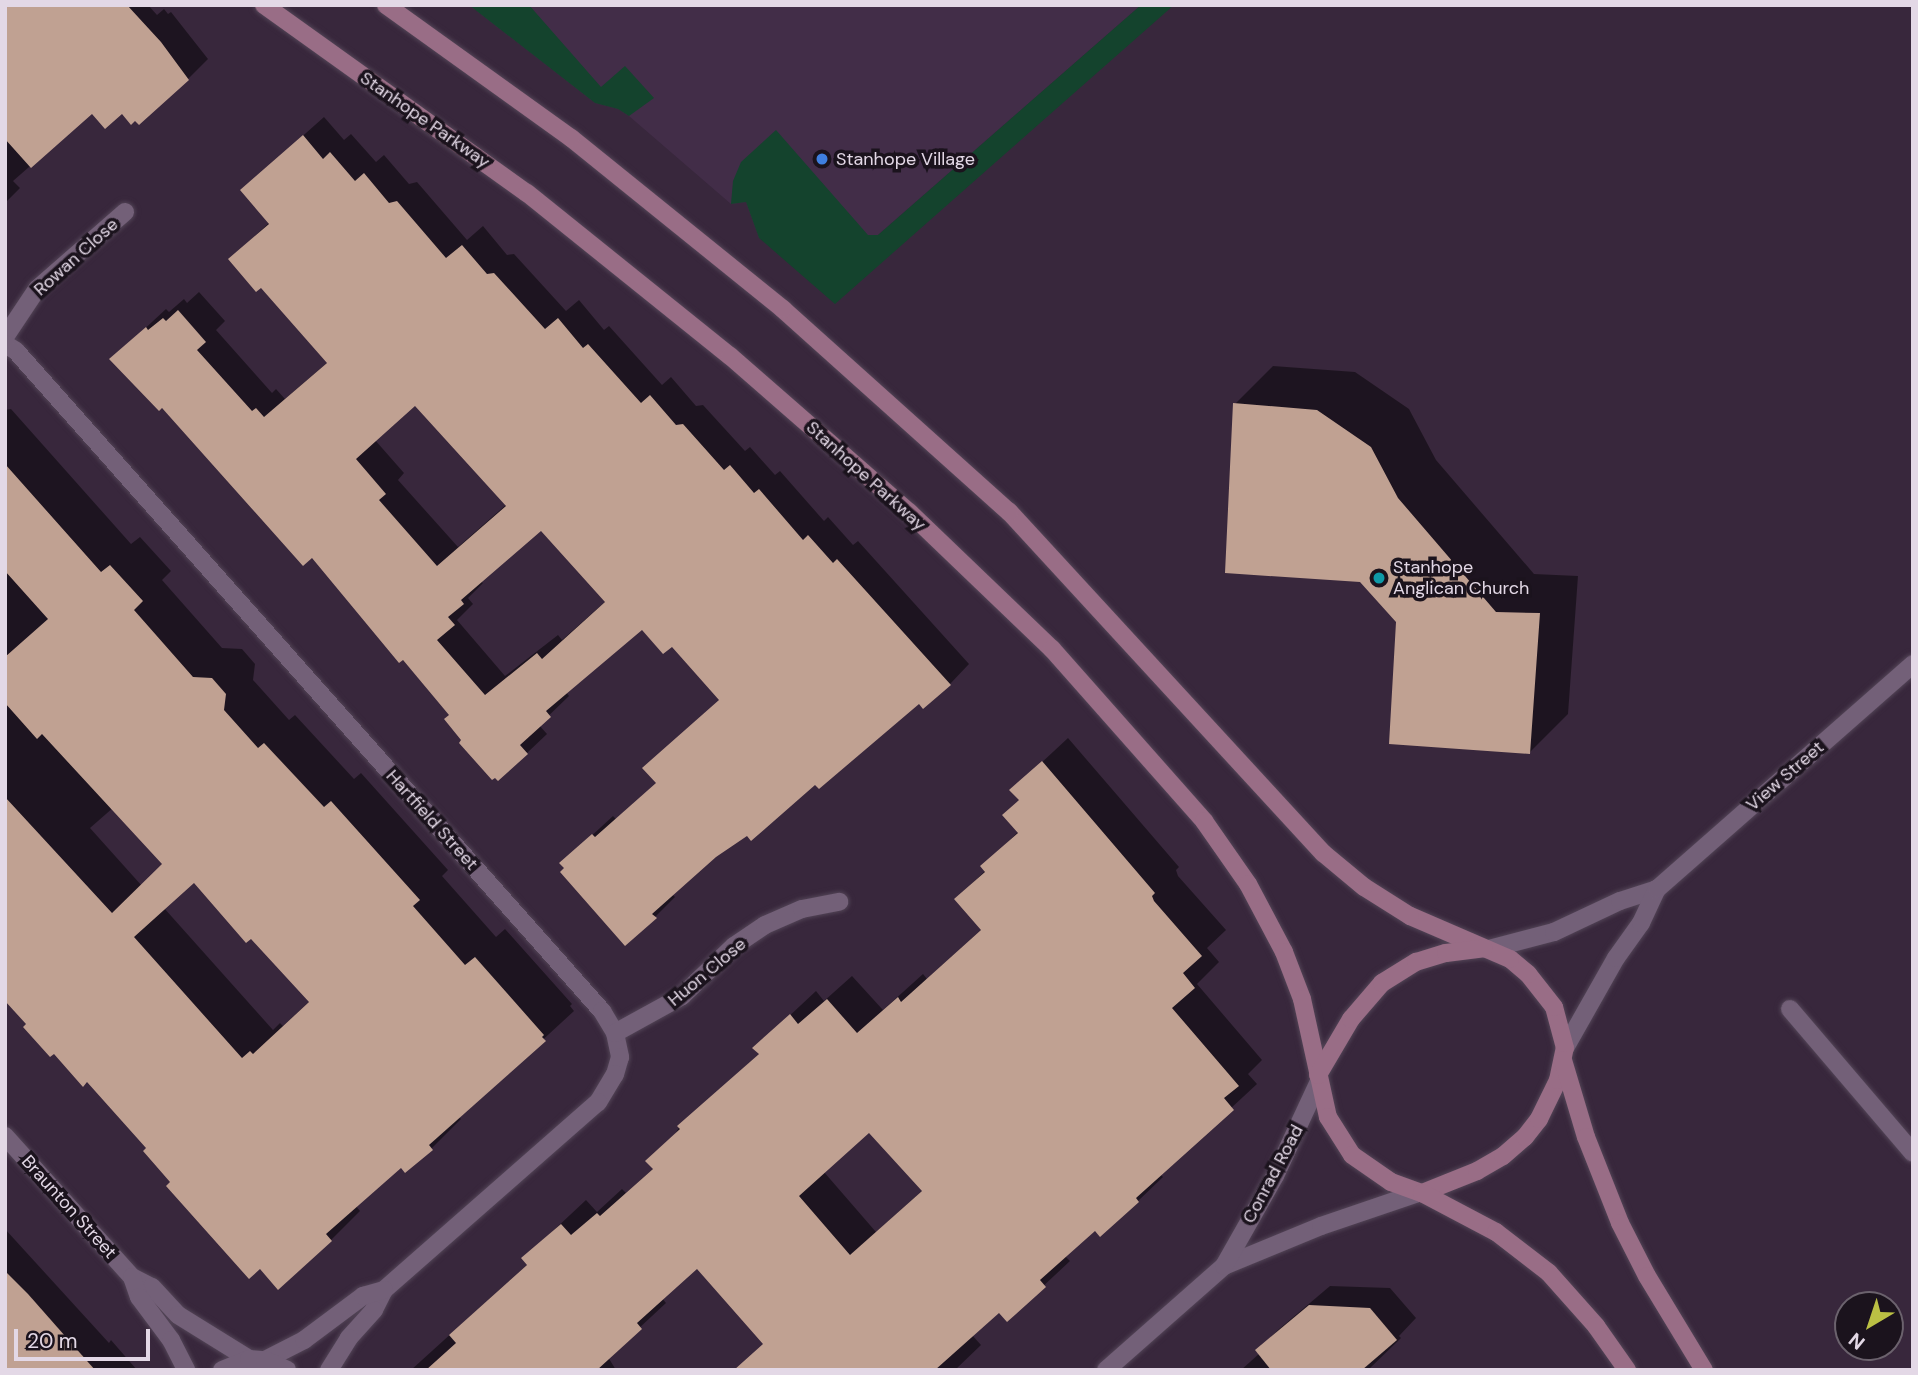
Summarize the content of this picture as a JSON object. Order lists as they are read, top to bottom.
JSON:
{
  "streets": {
    "main road": ["Stanhope Parkway"],
    "street": [
      "Rowan Close",
      "View Street",
      "Hartfield Street",
      "Huon Close",
      "Conrad Road",
      "Braunton Street"
    ]
  },
  "crossings": [
    ["Stanhope Parkway", "View Street"],
    ["Stanhope Parkway", "Conrad Road"],
    ["View Street", "Conrad Road"],
    ["Hartfield Street", "Huon Close"]
  ],
  "places": ["Stanhope Village", "Stanhope Anglican Church"],
  "scale_bar": "20 m",
  "north": "bottom left"
}
